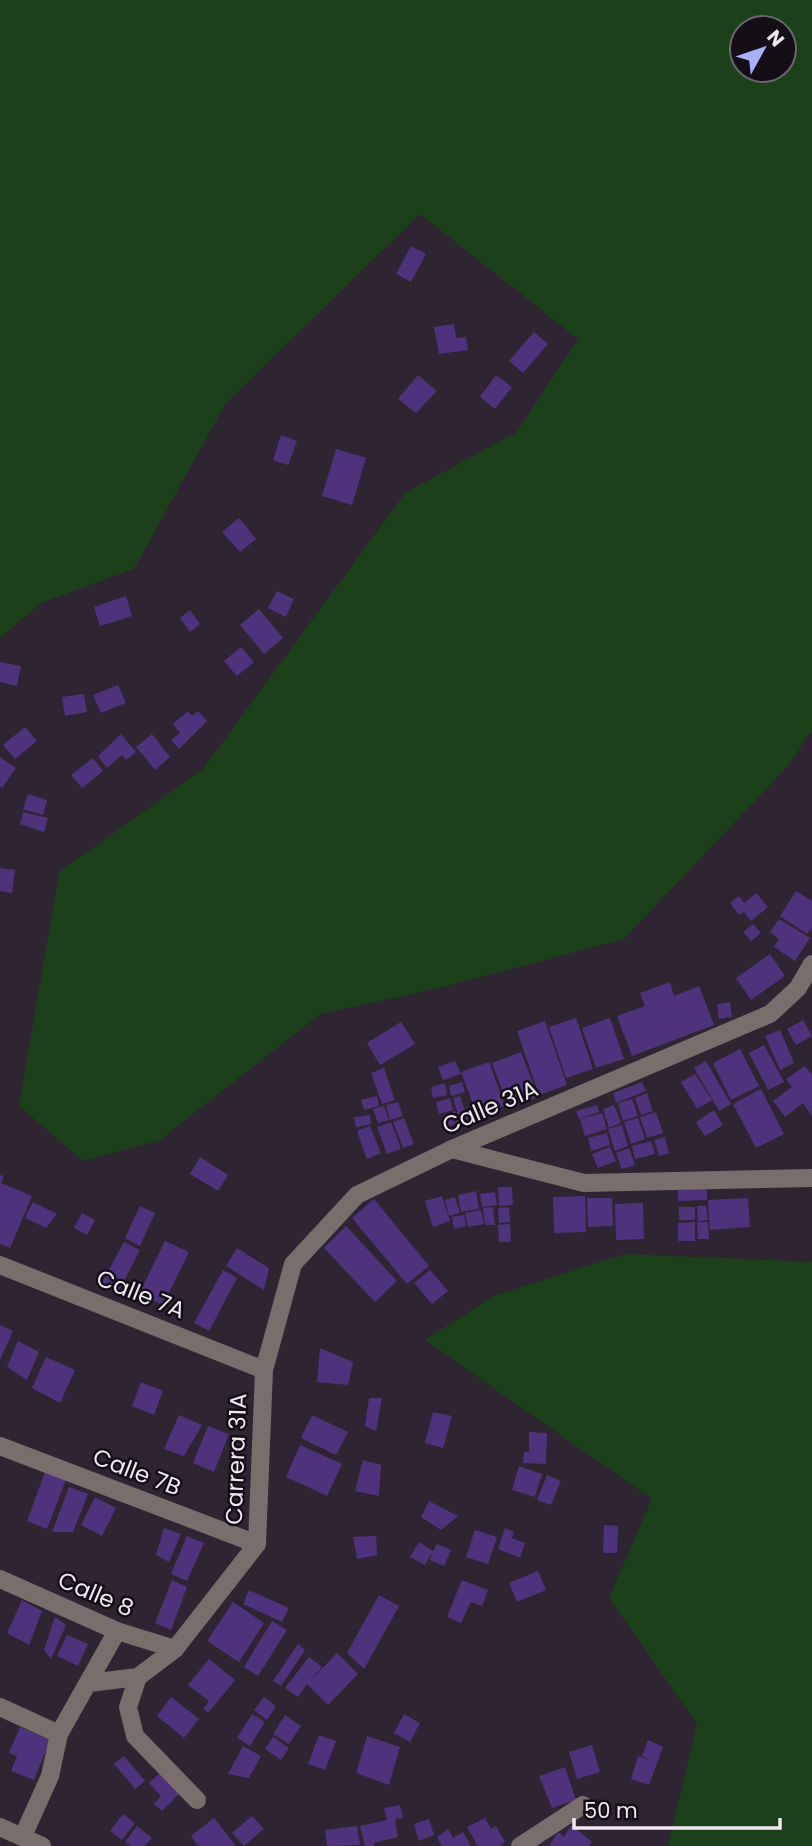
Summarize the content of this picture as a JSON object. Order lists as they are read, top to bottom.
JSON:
{
  "streets": {
    "street": [
      "Calle 31A",
      "Calle 7A",
      "Carrera 31A",
      "Calle 7B",
      "Calle 8"
    ]
  },
  "crossings": [
    ["Calle 31A", "Calle 7A"],
    ["Calle 31A", "Carrera 31A"],
    ["Calle 7A", "Carrera 31A"],
    ["Carrera 31A", "Calle 7B"],
    ["Carrera 31A", "Calle 8"]
  ],
  "scale_bar": "50 m",
  "north": "top right"
}
